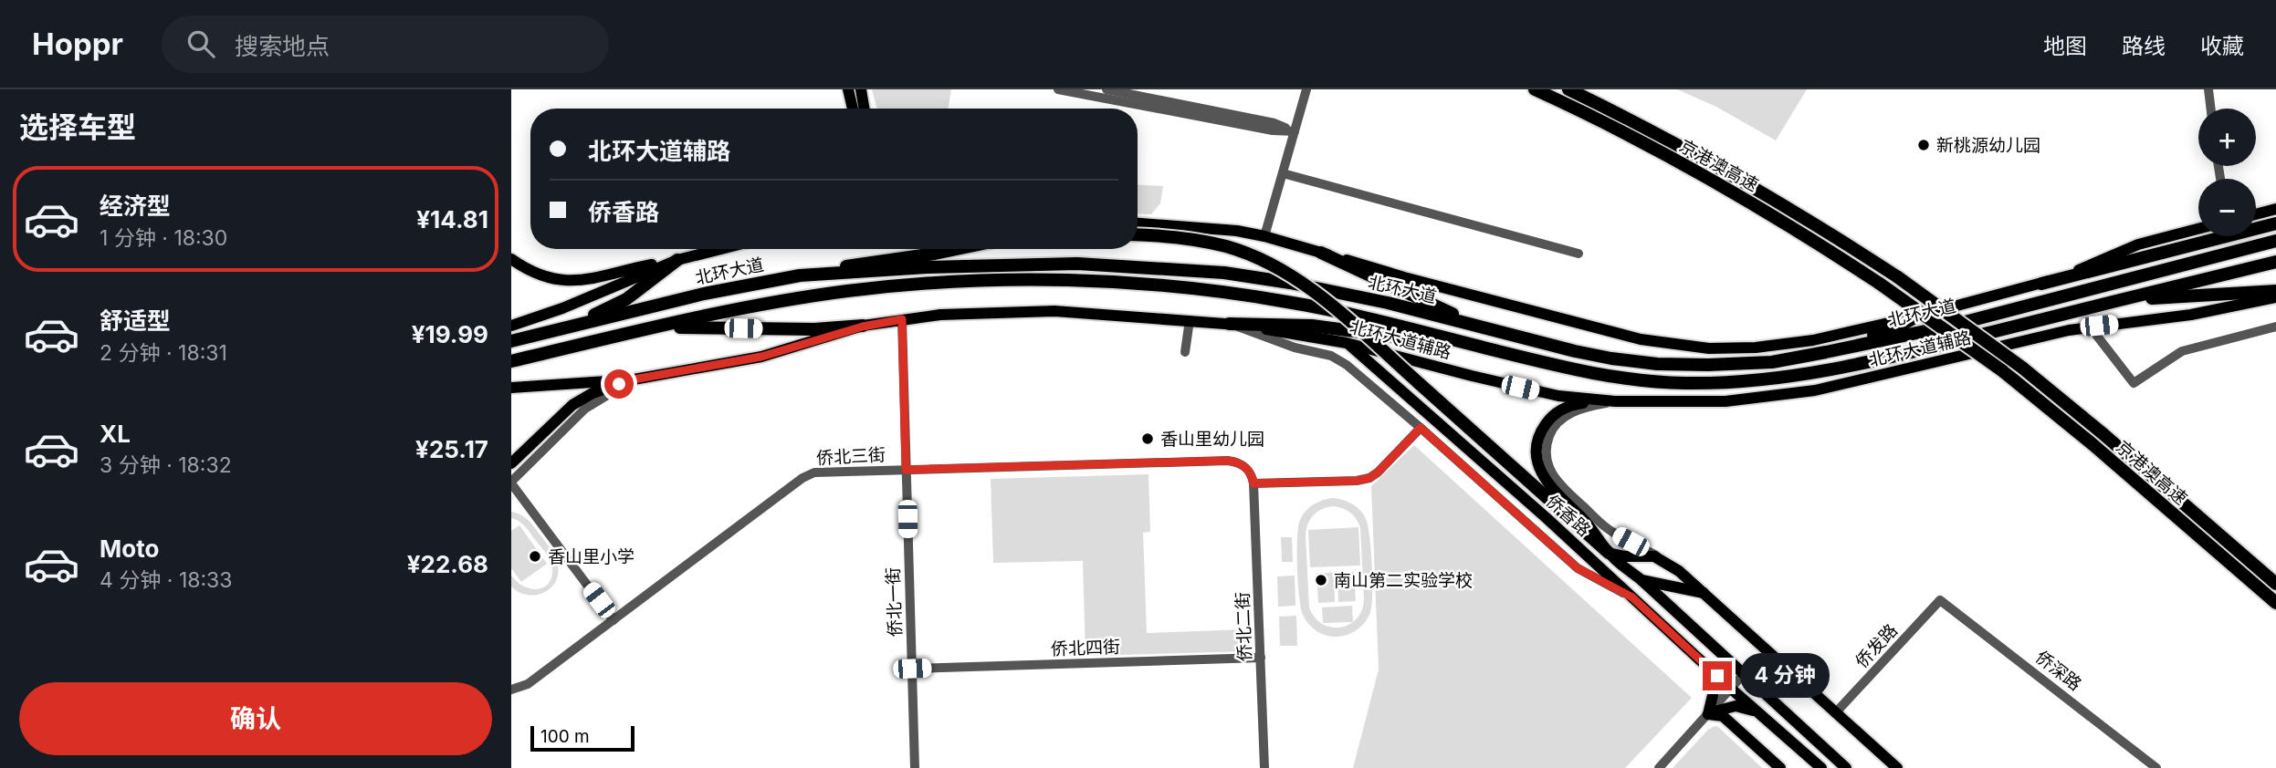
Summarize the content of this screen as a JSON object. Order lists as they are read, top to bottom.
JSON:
{
  "streets": {
    "highway": ["京港澳高速", "北环大道"],
    "main road": ["北环大道辅路", "侨香路"],
    "street": [
      "侨北三街",
      "侨北一街",
      "侨北二街",
      "侨发路",
      "侨北四街",
      "侨深路"
    ]
  },
  "crossings": [
    ["北环大道辅路", "侨香路"],
    ["北环大道辅路", "侨北一街"],
    ["侨北三街", "侨北一街"],
    ["侨北三街", "侨北二街"],
    ["侨北一街", "侨北四街"],
    ["侨北二街", "侨北四街"],
    ["侨发路", "侨深路"]
  ],
  "places": [
    "新桃源幼儿园",
    "香山里幼儿园",
    "香山里小学",
    "南山第二实验学校"
  ],
  "scale_bar": "100 m",
  "page": {
    "header": "Hoppr",
    "search": "搜索地点",
    "nav": ["地图", "路线", "收藏"],
    "heading": "选择车型",
    "map_buttons": ["+", "−"],
    "banner": ["北环大道辅路", "侨香路"],
    "list": [
      {
        "name": "经济型",
        "note": "1 分钟 · 18:30",
        "value": "¥14.81"
      },
      {
        "name": "舒适型",
        "note": "2 分钟 · 18:31",
        "value": "¥19.99"
      },
      {
        "name": "XL",
        "note": "3 分钟 · 18:32",
        "value": "¥25.17"
      },
      {
        "name": "Moto",
        "note": "4 分钟 · 18:33",
        "value": "¥22.68"
      }
    ],
    "bubble": "4 分钟",
    "buttons": "确认",
    "scale": "100 m"
  }
}
